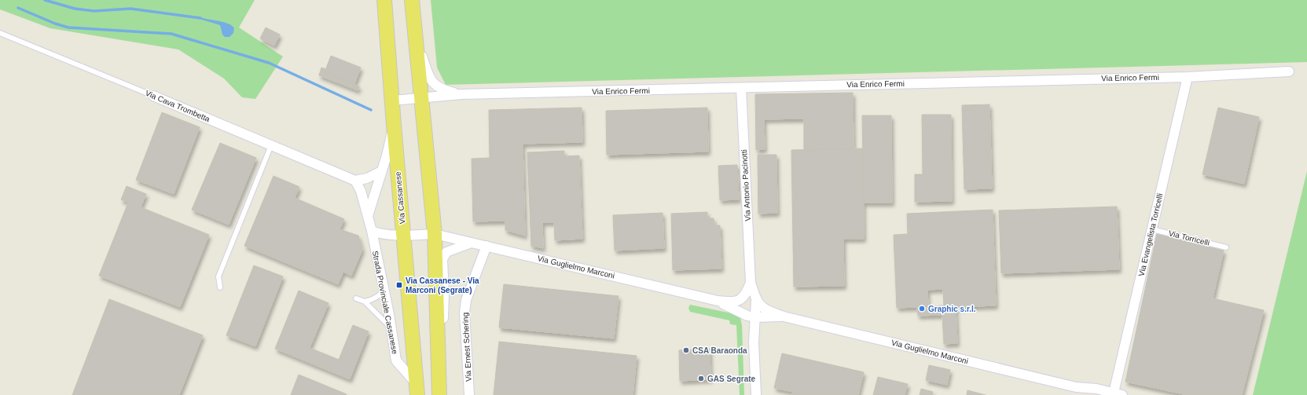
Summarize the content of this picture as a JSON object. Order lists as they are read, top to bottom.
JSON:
{
  "streets": {
    "main road": ["Via Cassanese"],
    "street": [
      "Via Enrico Fermi",
      "Via Cava Trombetta",
      "Via Antonio Pacinotti",
      "Via Evangelista Torricelli",
      "Via Guglielmo Marconi",
      "Strada Provinciale Cassanese",
      "Via Ernest Schering"
    ],
    "lane": ["Via Torricelli"]
  },
  "crossings": [
    ["Via Enrico Fermi", "Via Antonio Pacinotti"],
    ["Via Enrico Fermi", "Via Cassanese"],
    ["Via Enrico Fermi", "Via Evangelista Torricelli"],
    ["Via Antonio Pacinotti", "Via Guglielmo Marconi"],
    ["Via Cassanese", "Strada Provinciale Cassanese"],
    ["Via Evangelista Torricelli", "Via Torricelli"],
    ["Via Evangelista Torricelli", "Via Guglielmo Marconi"],
    ["Via Guglielmo Marconi", "Via Ernest Schering"]
  ],
  "places": {
    "transit": ["Via Cassanese - Via Marconi (Segrate)"],
    "other": ["Graphic s.r.l.", "CSA Baraonda", "GAS Segrate"]
  }
}
